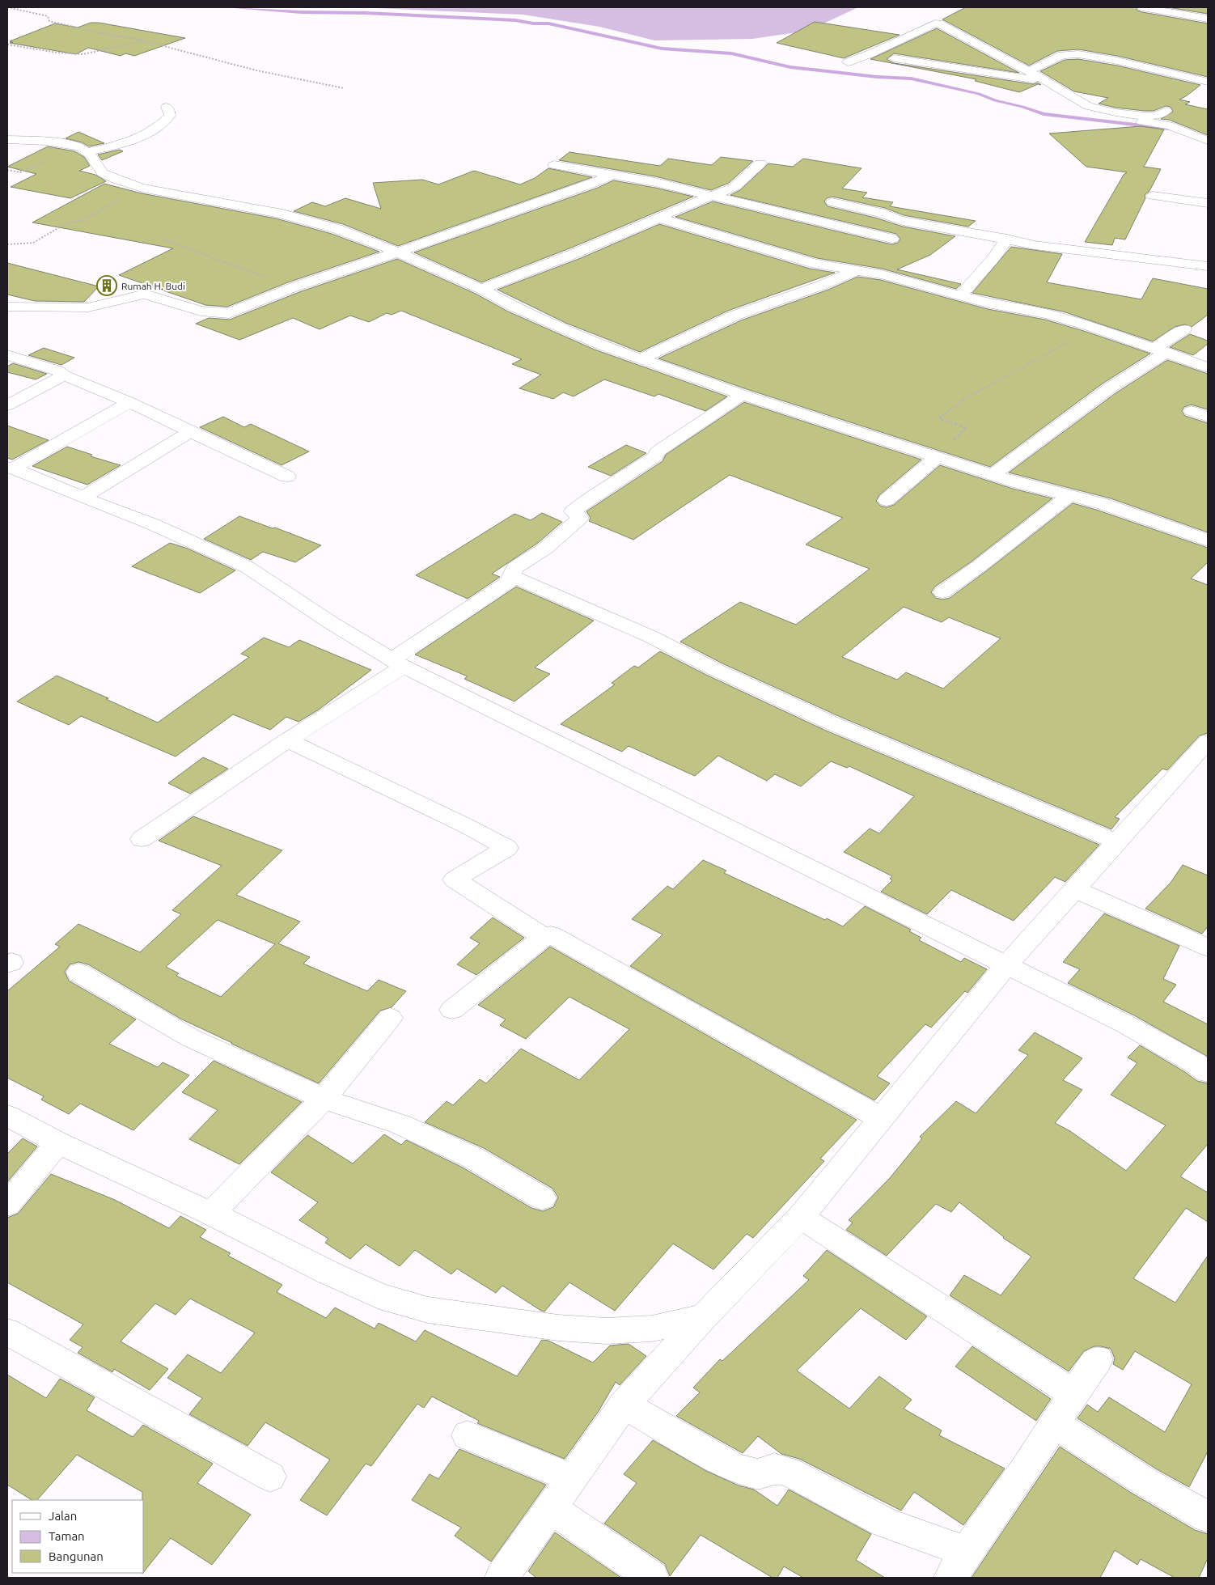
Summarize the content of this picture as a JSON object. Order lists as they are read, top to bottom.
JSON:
{
  "places": {
    "building": ["Rumah H. Budi"]
  },
  "legend": ["Jalan", "Taman", "Bangunan"]
}
